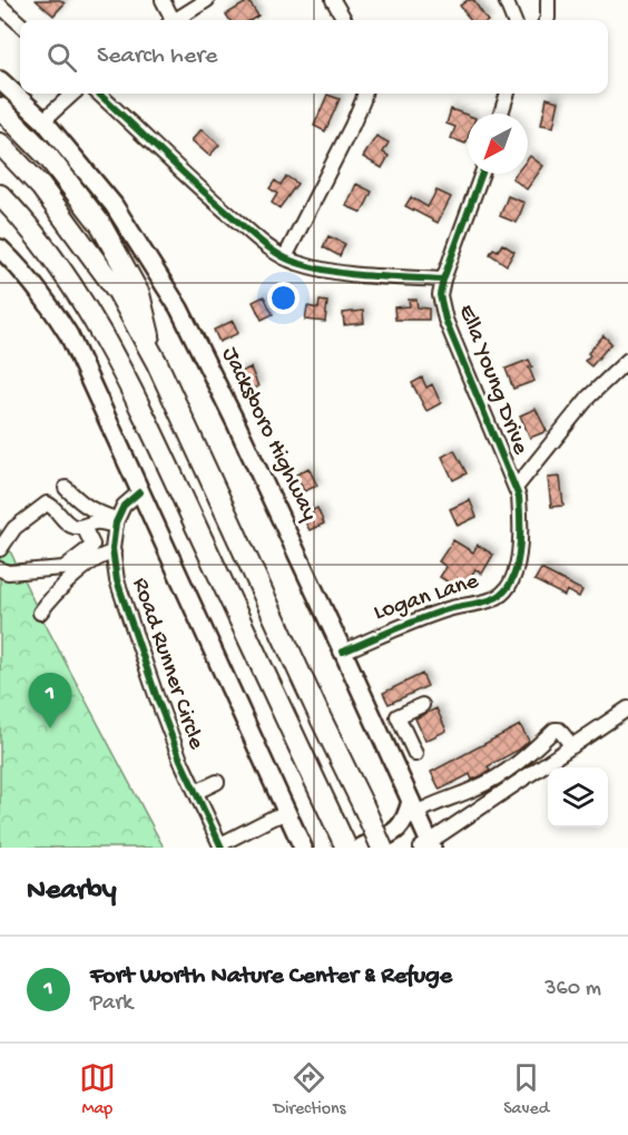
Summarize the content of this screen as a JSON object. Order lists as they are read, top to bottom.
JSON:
{
  "streets": {
    "main road": ["Jacksboro Highway"],
    "street": ["Ella Young Drive", "Logan Lane", "Road Runner Circle"]
  },
  "crossings": [
    ["Ella Young Drive", "Logan Lane"],
    ["Jacksboro Highway", "Logan Lane"]
  ],
  "north": "bottom left",
  "page": {
    "search": "Search here",
    "pins": "1",
    "heading": "Nearby",
    "list": [
      {
        "mark": "1",
        "name": "Fort Worth Nature Center & Refuge",
        "note": "Park",
        "value": "360 m"
      }
    ],
    "nav": ["Map", "Directions", "Saved"]
  }
}
